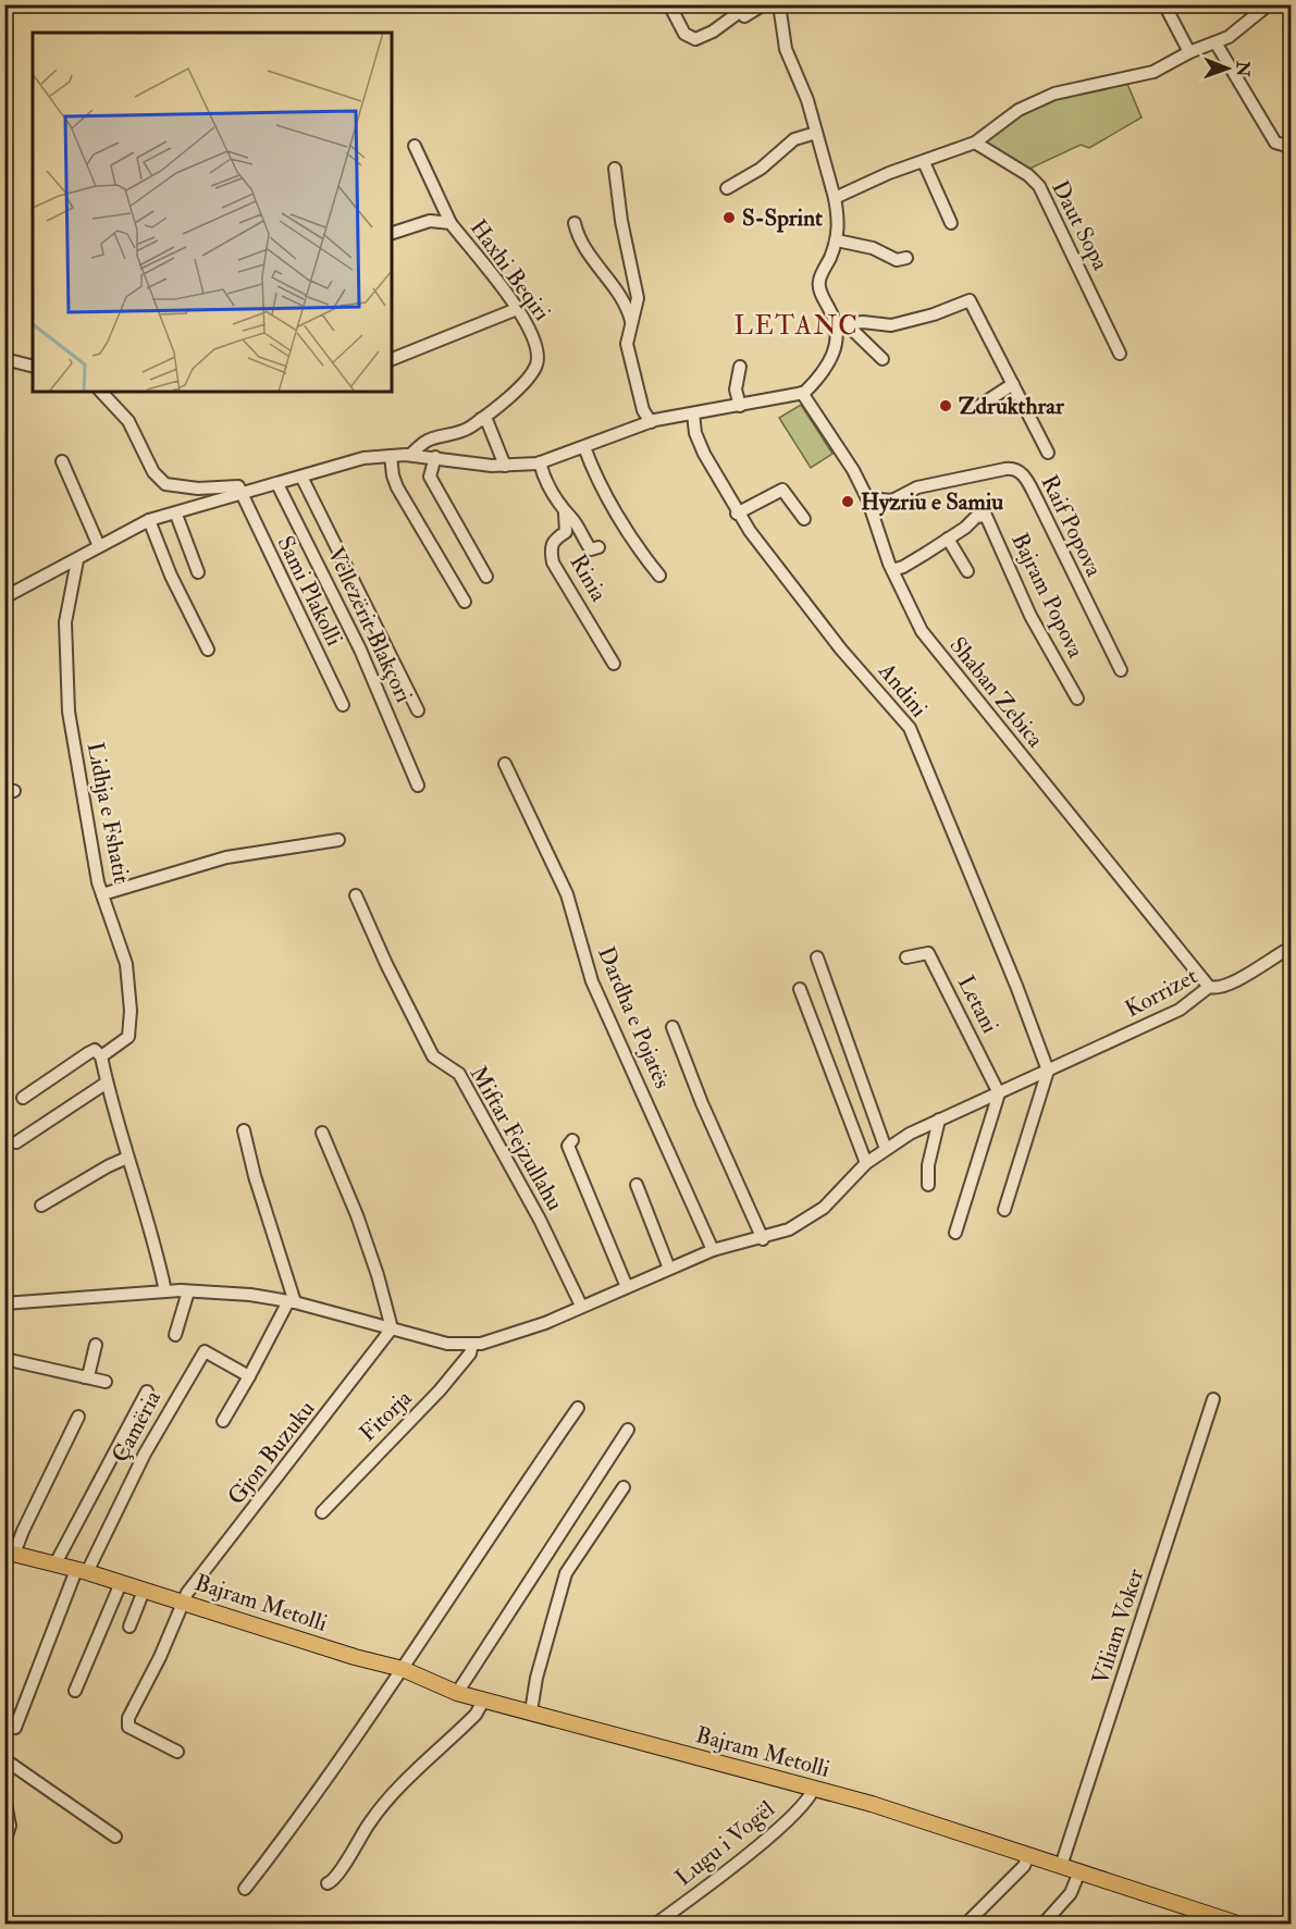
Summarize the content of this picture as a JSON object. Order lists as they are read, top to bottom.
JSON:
{
  "streets": {
    "main road": ["Bajram Metolli"],
    "street": [
      "Daut Sopa",
      "Haxhi Beqiri",
      "Raif Popova",
      "Rinia",
      "Sami Plakolli",
      "Bajram Popova",
      "Vëllezërit Blakçori",
      "Andini",
      "Shaban Zebica",
      "Lidhja e Fshatit",
      "Korrizet",
      "Letani",
      "Dardha e Pojatës",
      "Miftar Fejzullahu",
      "Fitorja",
      "Çamëria",
      "Gjon Buzuku",
      "Viliam Voker",
      "Lugu i Vogël"
    ]
  },
  "crossings": [
    ["Raif Popova", "Shaban Zebica"],
    ["Bajram Popova", "Shaban Zebica"],
    ["Andini", "Korrizet"],
    ["Shaban Zebica", "Korrizet"],
    ["Korrizet", "Letani"],
    ["Korrizet", "Dardha e Pojatës"],
    ["Çamëria", "Bajram Metolli"],
    ["Gjon Buzuku", "Bajram Metolli"],
    ["Bajram Metolli", "Viliam Voker"],
    ["Bajram Metolli", "Lugu i Vogël"]
  ],
  "districts": ["LETANC"],
  "places": ["S-Sprint", "Zdrukthrar", "Hyzriu e Samiu"],
  "north": "right"
}
